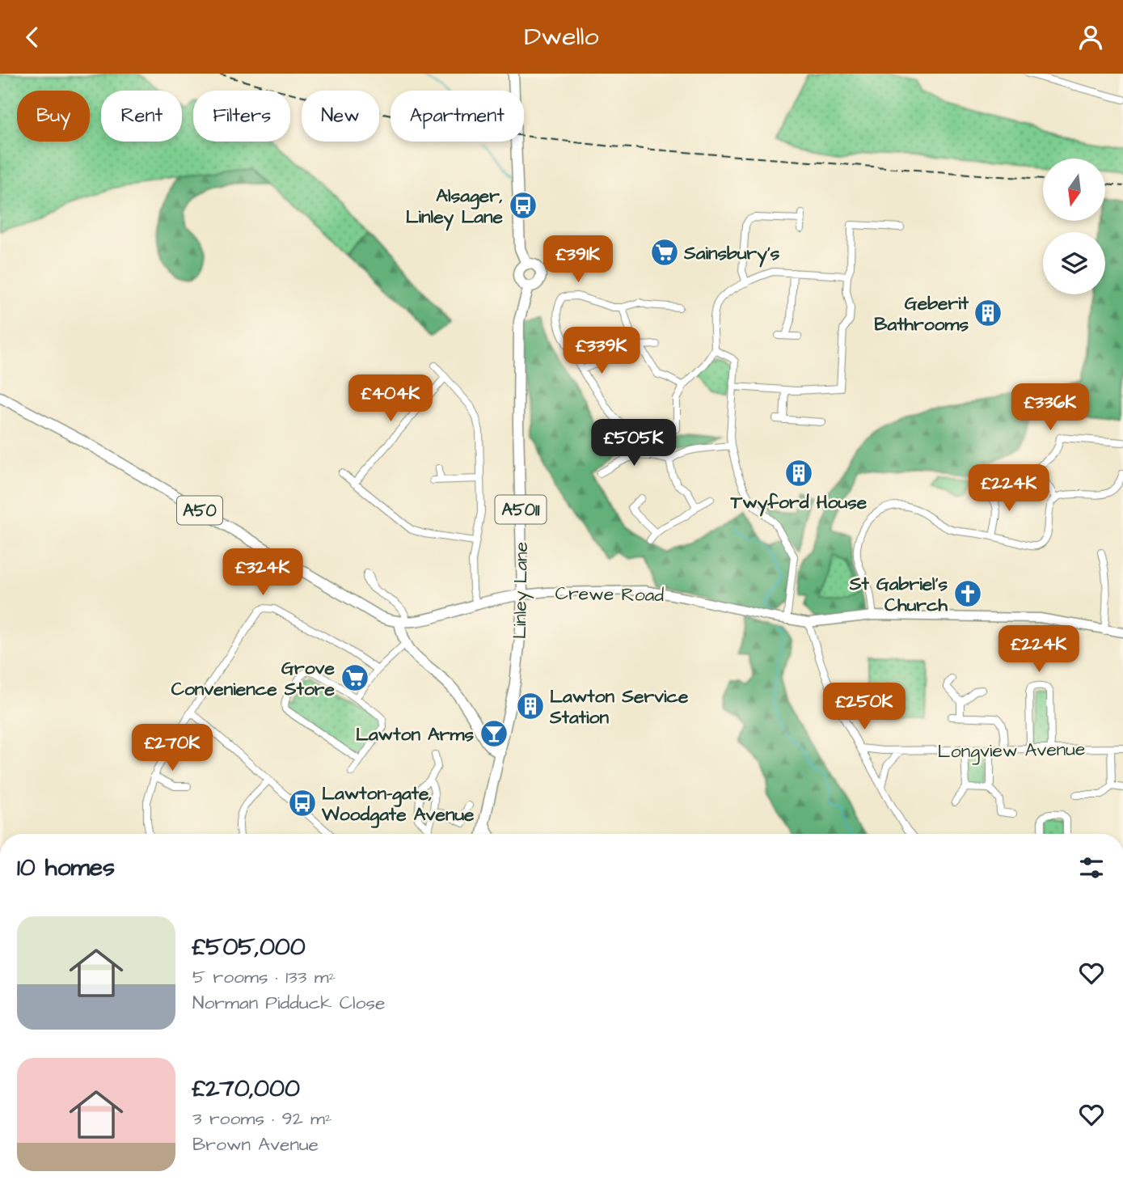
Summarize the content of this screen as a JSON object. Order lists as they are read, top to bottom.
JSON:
{
  "streets": {
    "main road": [
      "A5011",
      "A50",
      "Linley Lane",
      "Crewe Road"
    ],
    "street": ["Longview Avenue"]
  },
  "crossings": [
    ["A50", "Crewe Road"],
    ["Linley Lane", "Crewe Road"]
  ],
  "places": {
    "bus stop": ["Alsager, Linley Lane", "Lawton-gate, Woodgate Avenue"],
    "supermarket": ["Sainsbury's", "Grove Convenience Store"],
    "building": ["Geberit Bathrooms", "Twyford House", "Lawton Service Station"],
    "church": ["St Gabriel's Church"],
    "bar": ["Lawton Arms"]
  },
  "north": "bottom",
  "page": {
    "header": "Dwello",
    "chip": [
      "Buy",
      "Rent",
      "Filters",
      "New",
      "Apartment"
    ],
    "price": [
      "£391K",
      "£339K",
      "£404K",
      "£336K",
      "£505K",
      "£224K",
      "£324K",
      "£224K",
      "£250K",
      "£270K"
    ],
    "heading": "10 homes",
    "list": [
      {
        "name": "£505,000",
        "note": "5 rooms · 133 m² · Norman Pidduck Close"
      },
      {
        "name": "£270,000",
        "note": "3 rooms · 92 m² · Brown Avenue"
      }
    ]
  }
}
